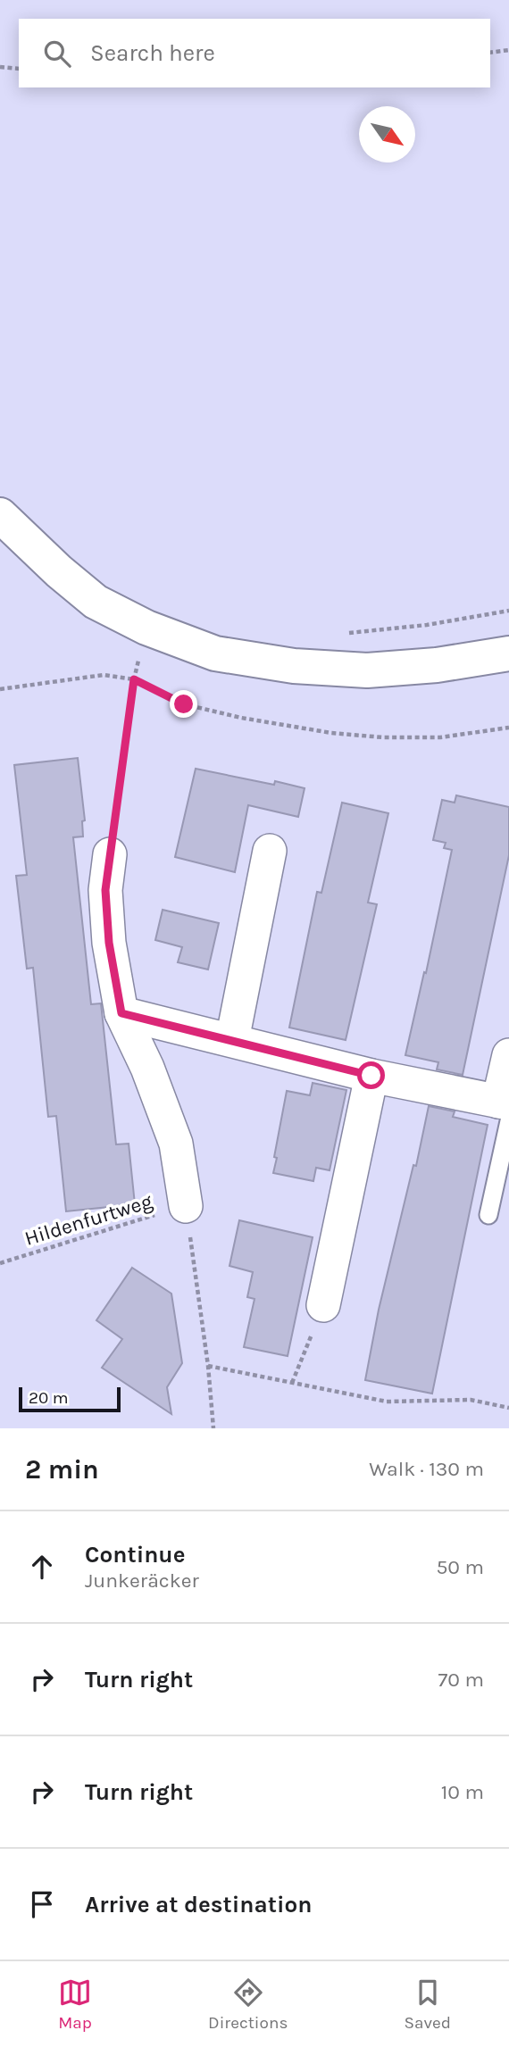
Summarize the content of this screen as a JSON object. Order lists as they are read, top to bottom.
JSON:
{
  "streets": {
    "path": ["Hildenfurtweg"]
  },
  "scale_bar": "20 m",
  "north": "bottom right",
  "page": {
    "search": "Search here",
    "scale": "20 m",
    "heading": ["2 min", "Walk · 130 m"],
    "list": [
      ["Continue", "Junkeräcker", "50 m"],
      ["Turn right", "70 m"],
      ["Turn right", "10 m"],
      "Arrive at destination"
    ],
    "nav": ["Map", "Directions", "Saved"]
  }
}
